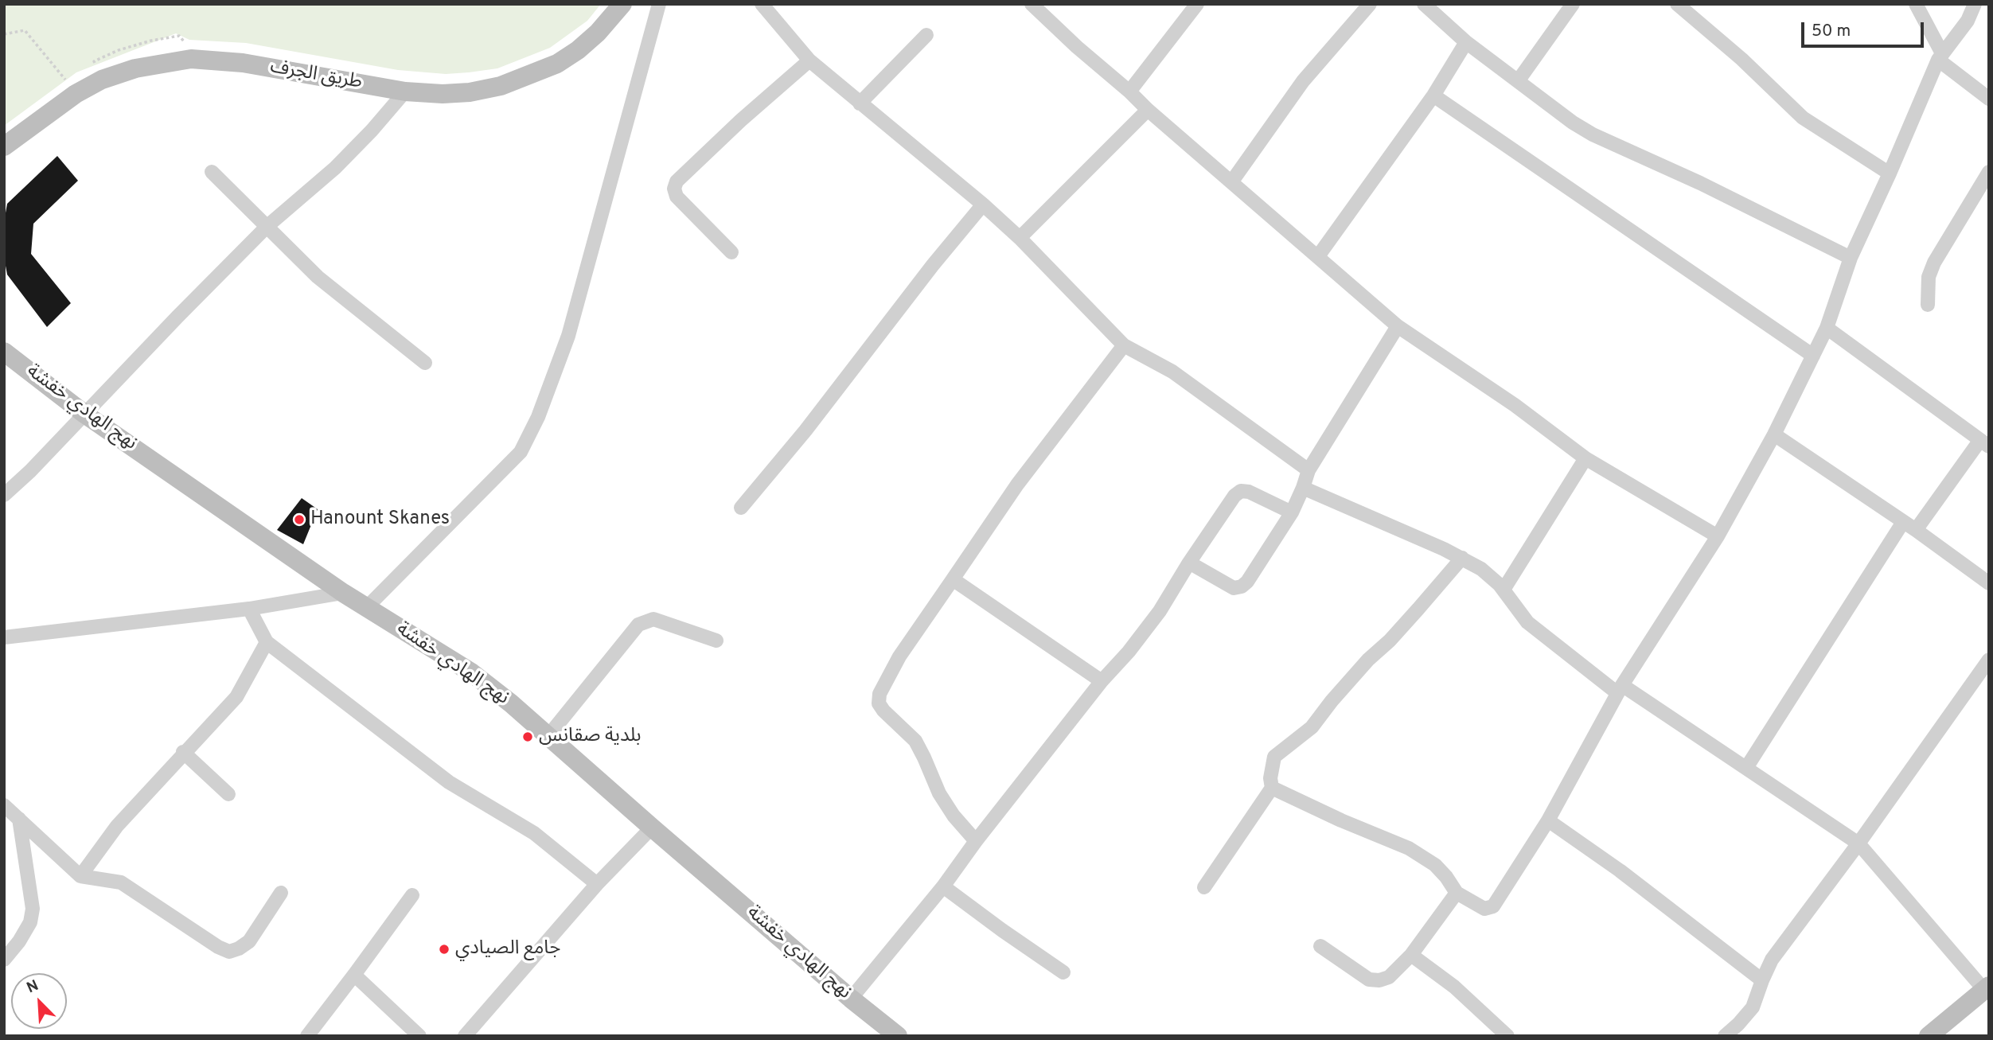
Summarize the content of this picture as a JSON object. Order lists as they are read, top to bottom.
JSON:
{
  "streets": {
    "main road": ["طريق الجرف", "نهج الهادي خفشة"]
  },
  "places": ["Hanount Skanes", "بلدية صقانس", "جامع الصيادي"],
  "scale_bar": "50 m",
  "north": "top left"
}
